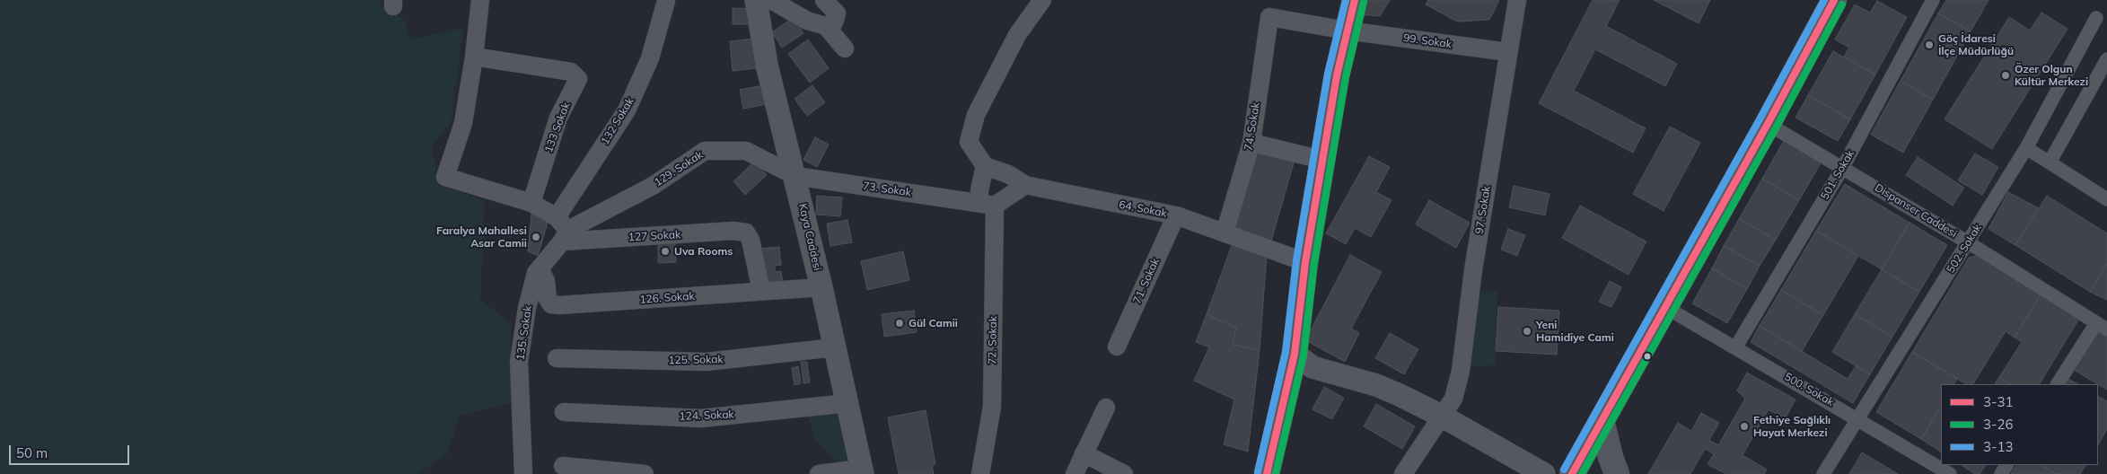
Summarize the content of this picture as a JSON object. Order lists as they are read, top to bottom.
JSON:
{
  "streets": {
    "street": [
      "99. Sokak",
      "132 Sokak",
      "74. Sokak",
      "133 Sokak",
      "129. Sokak",
      "501. Sokak",
      "73. Sokak",
      "64. Sokak",
      "97. Sokak",
      "Dispanser Caddesi",
      "127 Sokak",
      "Kaya Caddesi",
      "502. Sokak",
      "71. Sokak",
      "126. Sokak",
      "135. Sokak",
      "72. Sokak",
      "125. Sokak",
      "500. Sokak",
      "124. Sokak"
    ]
  },
  "crossings": [
    ["99. Sokak", "74. Sokak"],
    ["99. Sokak", "97. Sokak"],
    ["132 Sokak", "129. Sokak"],
    ["132 Sokak", "127 Sokak"],
    ["132 Sokak", "135. Sokak"],
    ["74. Sokak", "64. Sokak"],
    ["129. Sokak", "73. Sokak"],
    ["129. Sokak", "127 Sokak"],
    ["129. Sokak", "Kaya Caddesi"],
    ["129. Sokak", "135. Sokak"],
    ["501. Sokak", "Dispanser Caddesi"],
    ["501. Sokak", "500. Sokak"],
    ["73. Sokak", "Kaya Caddesi"],
    ["73. Sokak", "72. Sokak"],
    ["64. Sokak", "71. Sokak"],
    ["64. Sokak", "72. Sokak"],
    ["Dispanser Caddesi", "502. Sokak"],
    ["127 Sokak", "126. Sokak"],
    ["127 Sokak", "135. Sokak"],
    ["Kaya Caddesi", "126. Sokak"],
    ["Kaya Caddesi", "125. Sokak"],
    ["Kaya Caddesi", "124. Sokak"],
    ["502. Sokak", "500. Sokak"],
    ["126. Sokak", "135. Sokak"]
  ],
  "places": [
    "Göç İdaresi İlçe Müdürlüğü",
    "Özer Olgun Kültür Merkezi",
    "Faralya Mahallesi Asar Camii",
    "Uva Rooms",
    "Gül Camii",
    "Yeni Hamidiye Cami",
    "Fethiye Sağlıklı Hayat Merkezi"
  ],
  "lines": ["transit line 3-31", "transit line 3-13", "transit line 3-26"],
  "legend": ["3-31", "3-26", "3-13"],
  "scale_bar": "50 m"
}
